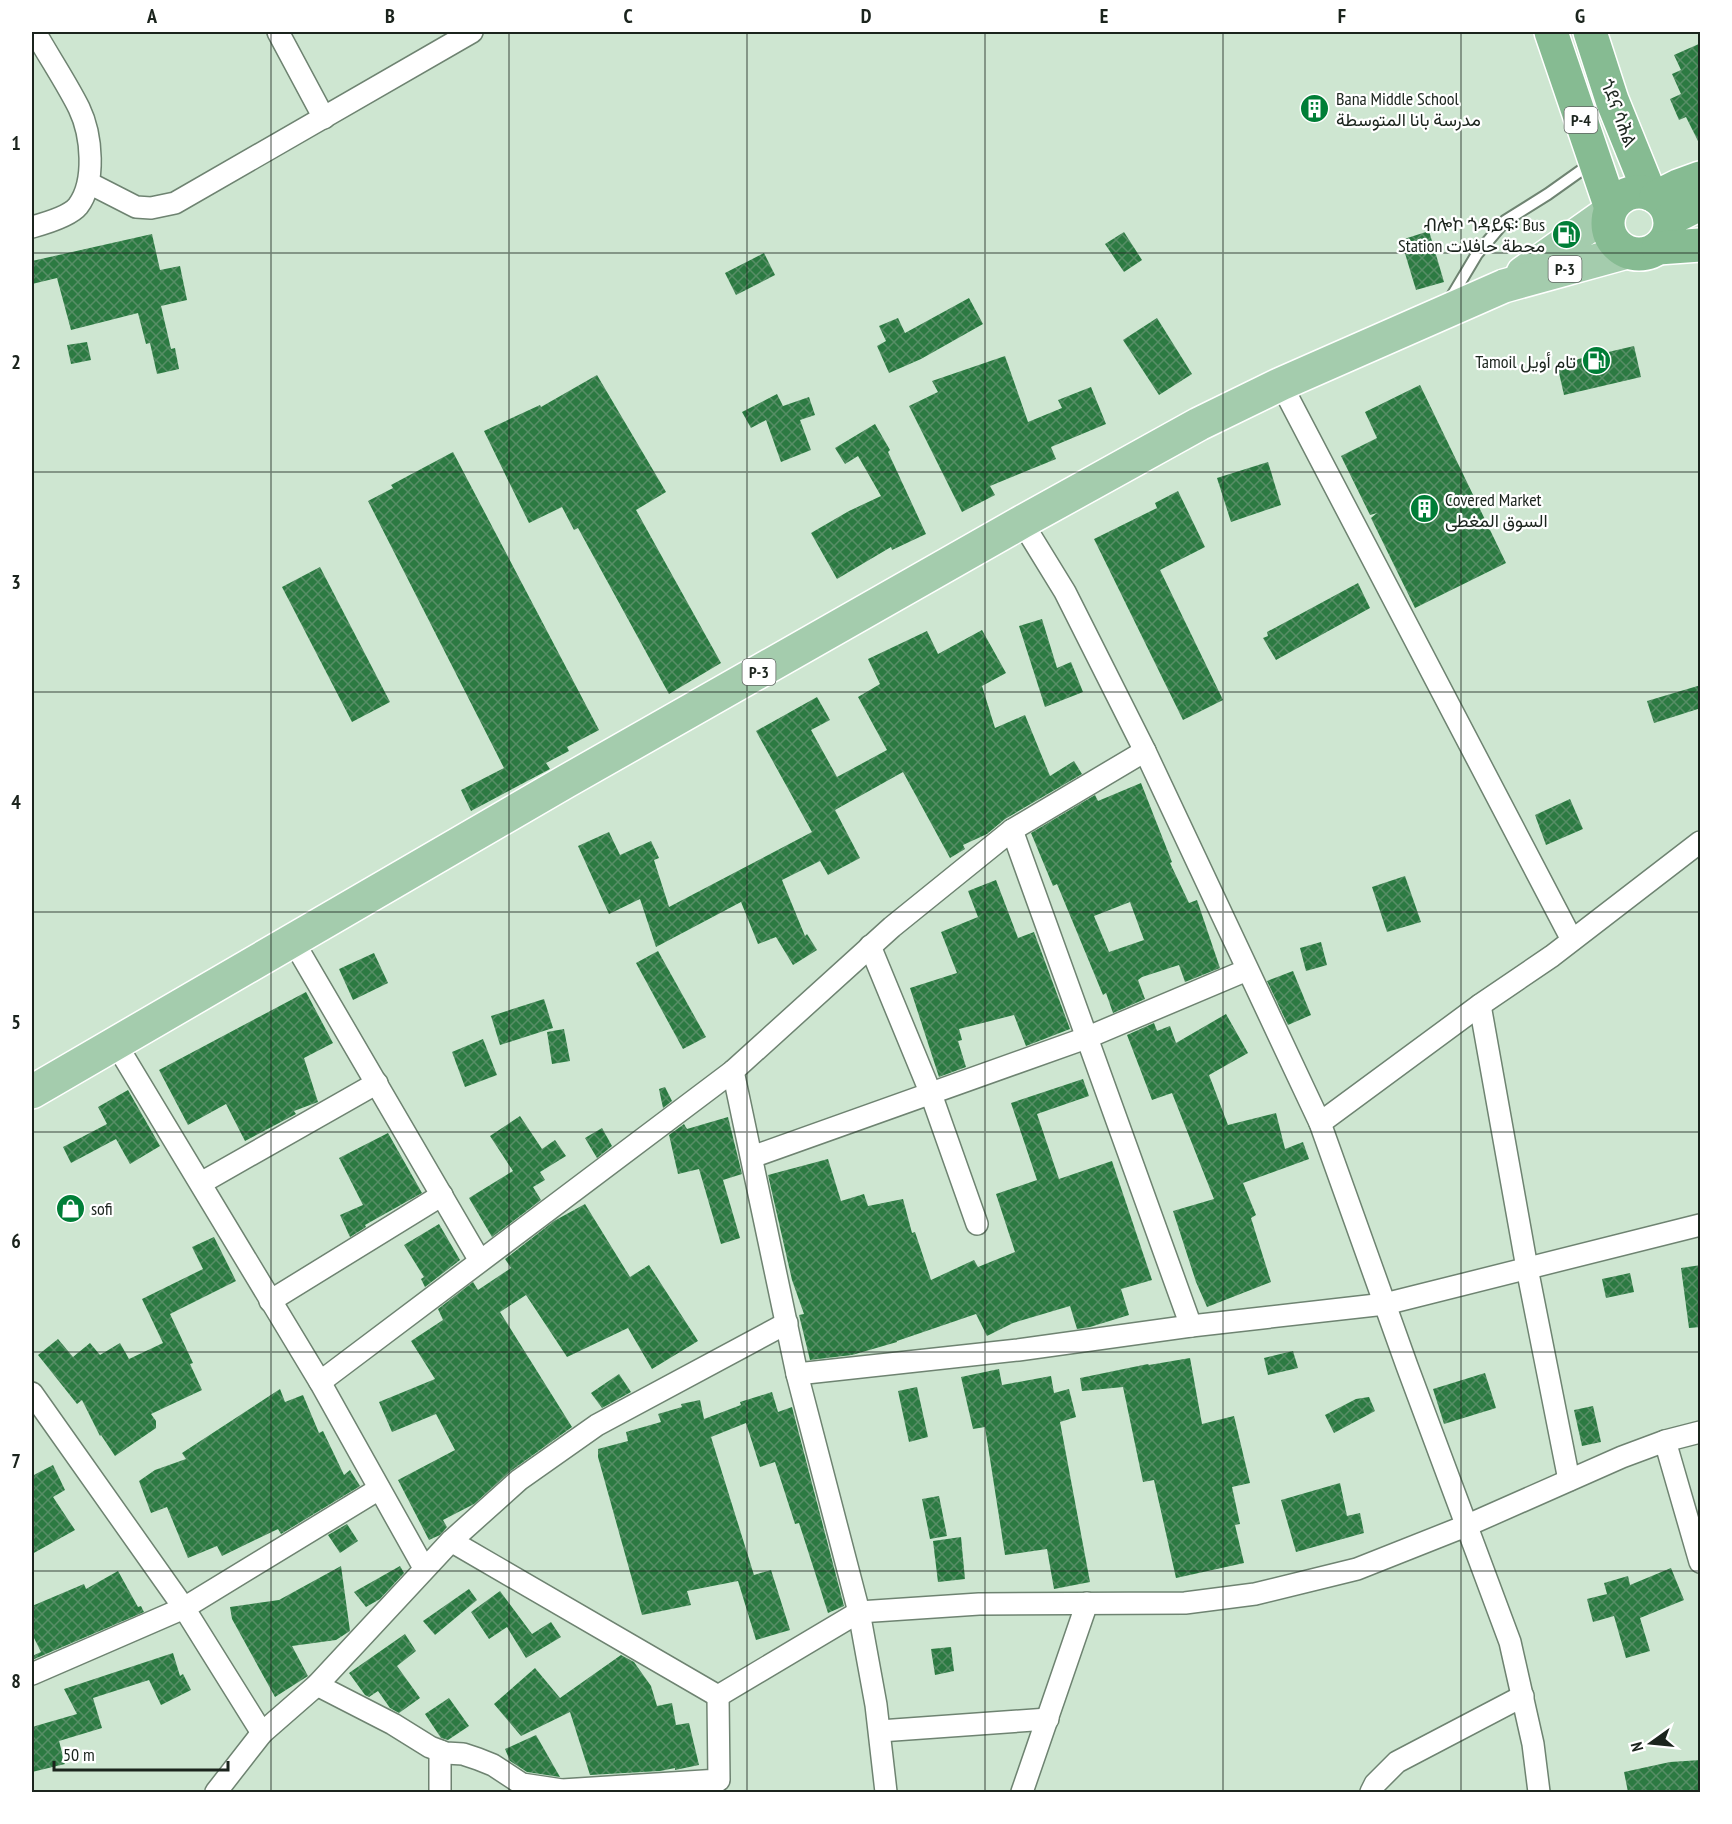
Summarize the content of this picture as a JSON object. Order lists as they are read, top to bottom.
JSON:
{
  "streets": {
    "highway": ["ጎደና ሳሕል", "P-4", "P-3"]
  },
  "crossings": [
    ["ጎደና ሳሕል", "P-3"]
  ],
  "places": {
    "building": ["Bana Middle School مدرسة بانا المتوسطة", "Covered Market السوق المغطى"],
    "fuel station": ["ብሎኮ ጎዳይፍ፡ Bus Station محطة حافلات", "Tamoil تام أويل"],
    "shop": ["sofi"]
  },
  "scale_bar": "50 m",
  "north": "left",
  "grid": {
    "columns": [
      "A",
      "B",
      "C",
      "D",
      "E",
      "F",
      "G"
    ],
    "rows": [
      "1",
      "2",
      "3",
      "4",
      "5",
      "6",
      "7",
      "8"
    ]
  }
}
